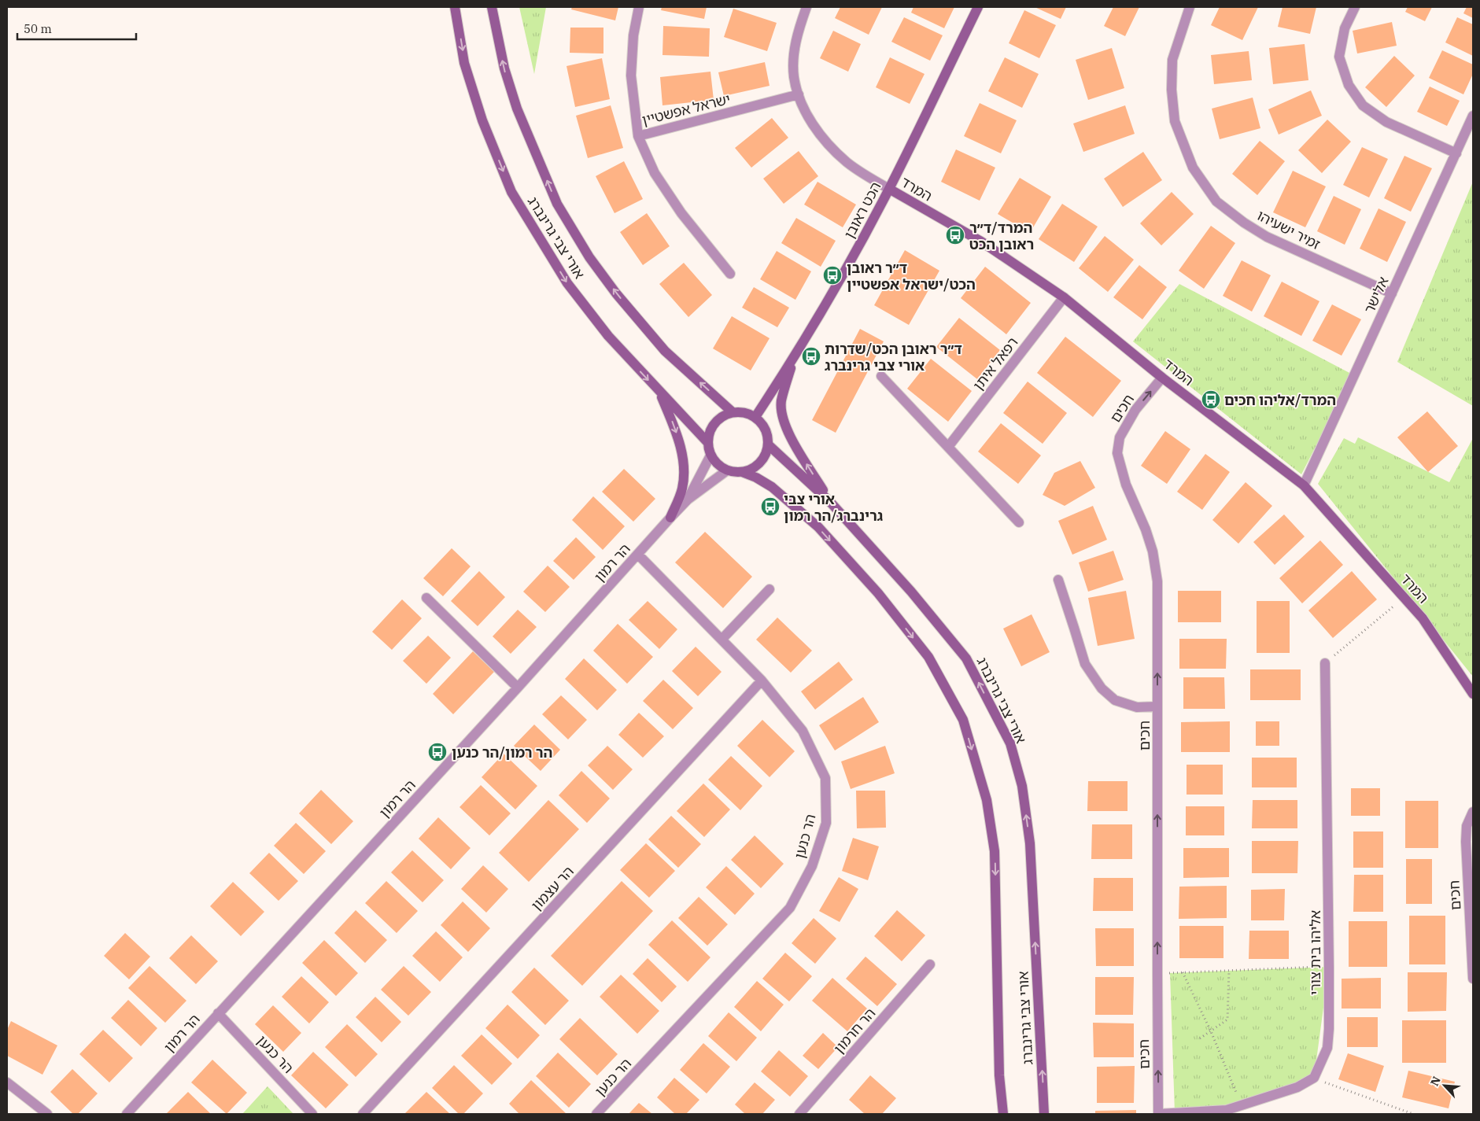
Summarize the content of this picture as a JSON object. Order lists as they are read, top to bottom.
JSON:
{
  "streets": {
    "main road": ["המרד", "הכט ראובן", "אורי צבי גרינברג"],
    "street": [
      "ישראל אפשטיין",
      "זמיר ישעיהו",
      "אלישר",
      "רפאל איתן",
      "חכים",
      "הר רמון",
      "הר כנען",
      "הר עצמון",
      "אליהו בית צורי",
      "הר חרמון"
    ]
  },
  "crossings": [
    ["המרד", "הכט ראובן"],
    ["המרד", "אלישר"],
    ["המרד", "רפאל איתן"],
    ["המרד", "חכים"],
    ["הכט ראובן", "אורי צבי גרינברג"],
    ["הכט ראובן", "הר רמון"],
    ["זמיר ישעיהו", "אלישר"],
    ["אורי צבי גרינברג", "הר רמון"],
    ["הר רמון", "הר כנען"],
    ["הר כנען", "הר עצמון"]
  ],
  "one_way": ["חכים"],
  "places": {
    "bus stop": [
      "המרד/ד״ר ראובן הכט",
      "ד״ר ראובן הכט/ישראל אפשטיין",
      "ד״ר ראובן הכט/שדרות אורי צבי גרינברג",
      "המרד/אליהו חכים",
      "אורי צבי גרינברג/הר רמון",
      "הר רמון/הר כנען"
    ]
  },
  "scale_bar": "50 m",
  "north": "top left"
}
